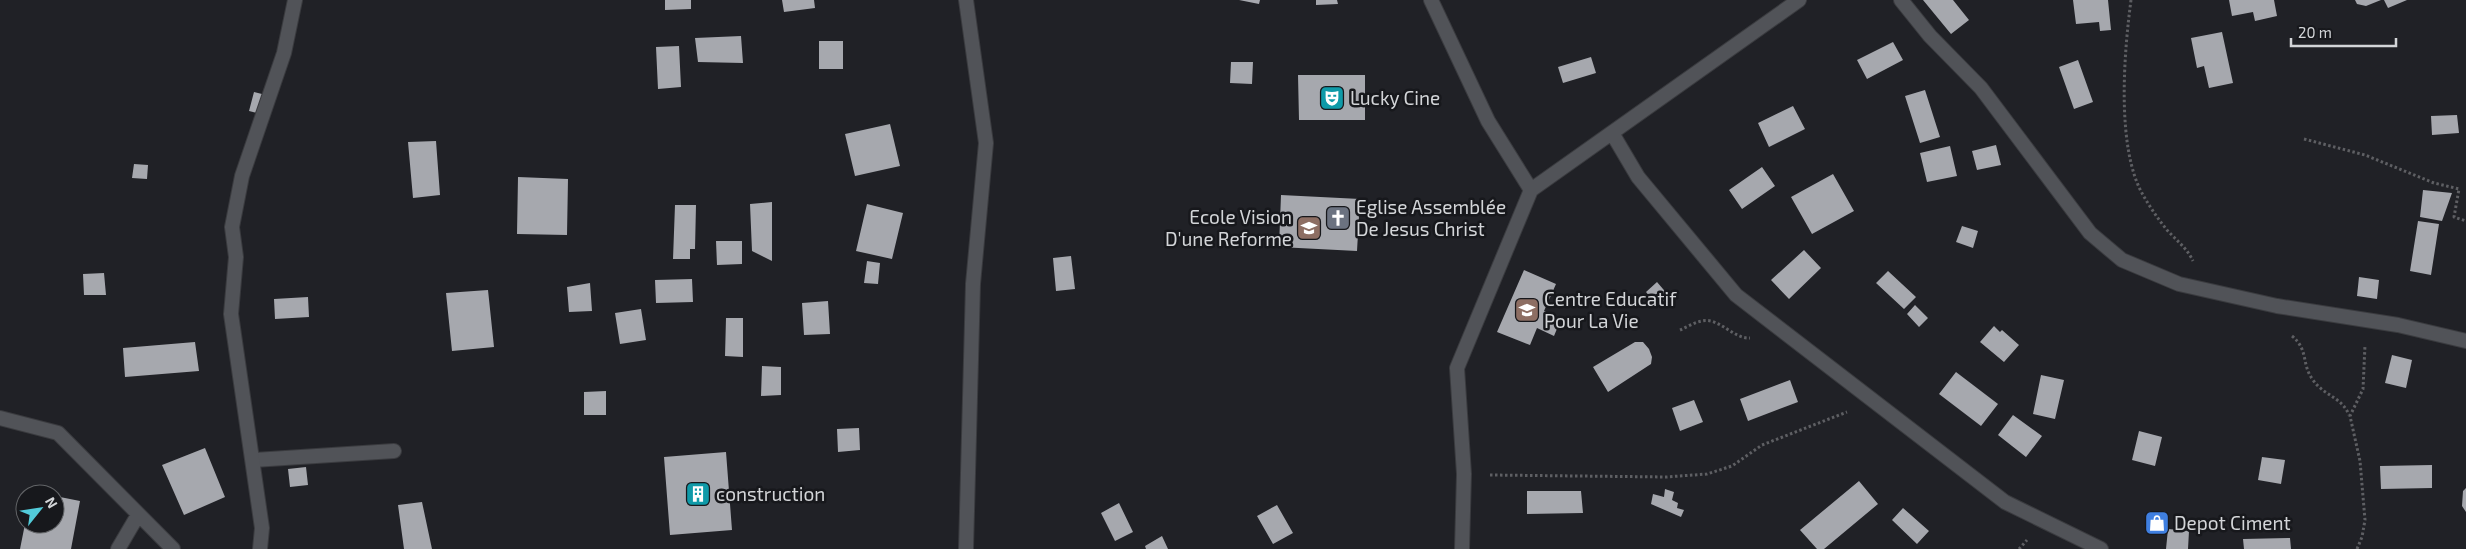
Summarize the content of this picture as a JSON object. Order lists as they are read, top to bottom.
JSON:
{
  "places": {
    "theatre": ["Lucky Cine"],
    "church": ["Eglise Assemblée De Jesus Christ"],
    "school or university": ["Ecole Vision D'une Reforme", "Centre Educatif Pour La Vie"],
    "building": ["construction"],
    "shop": ["Depot Ciment"]
  },
  "scale_bar": "20 m",
  "north": "top right"
}
